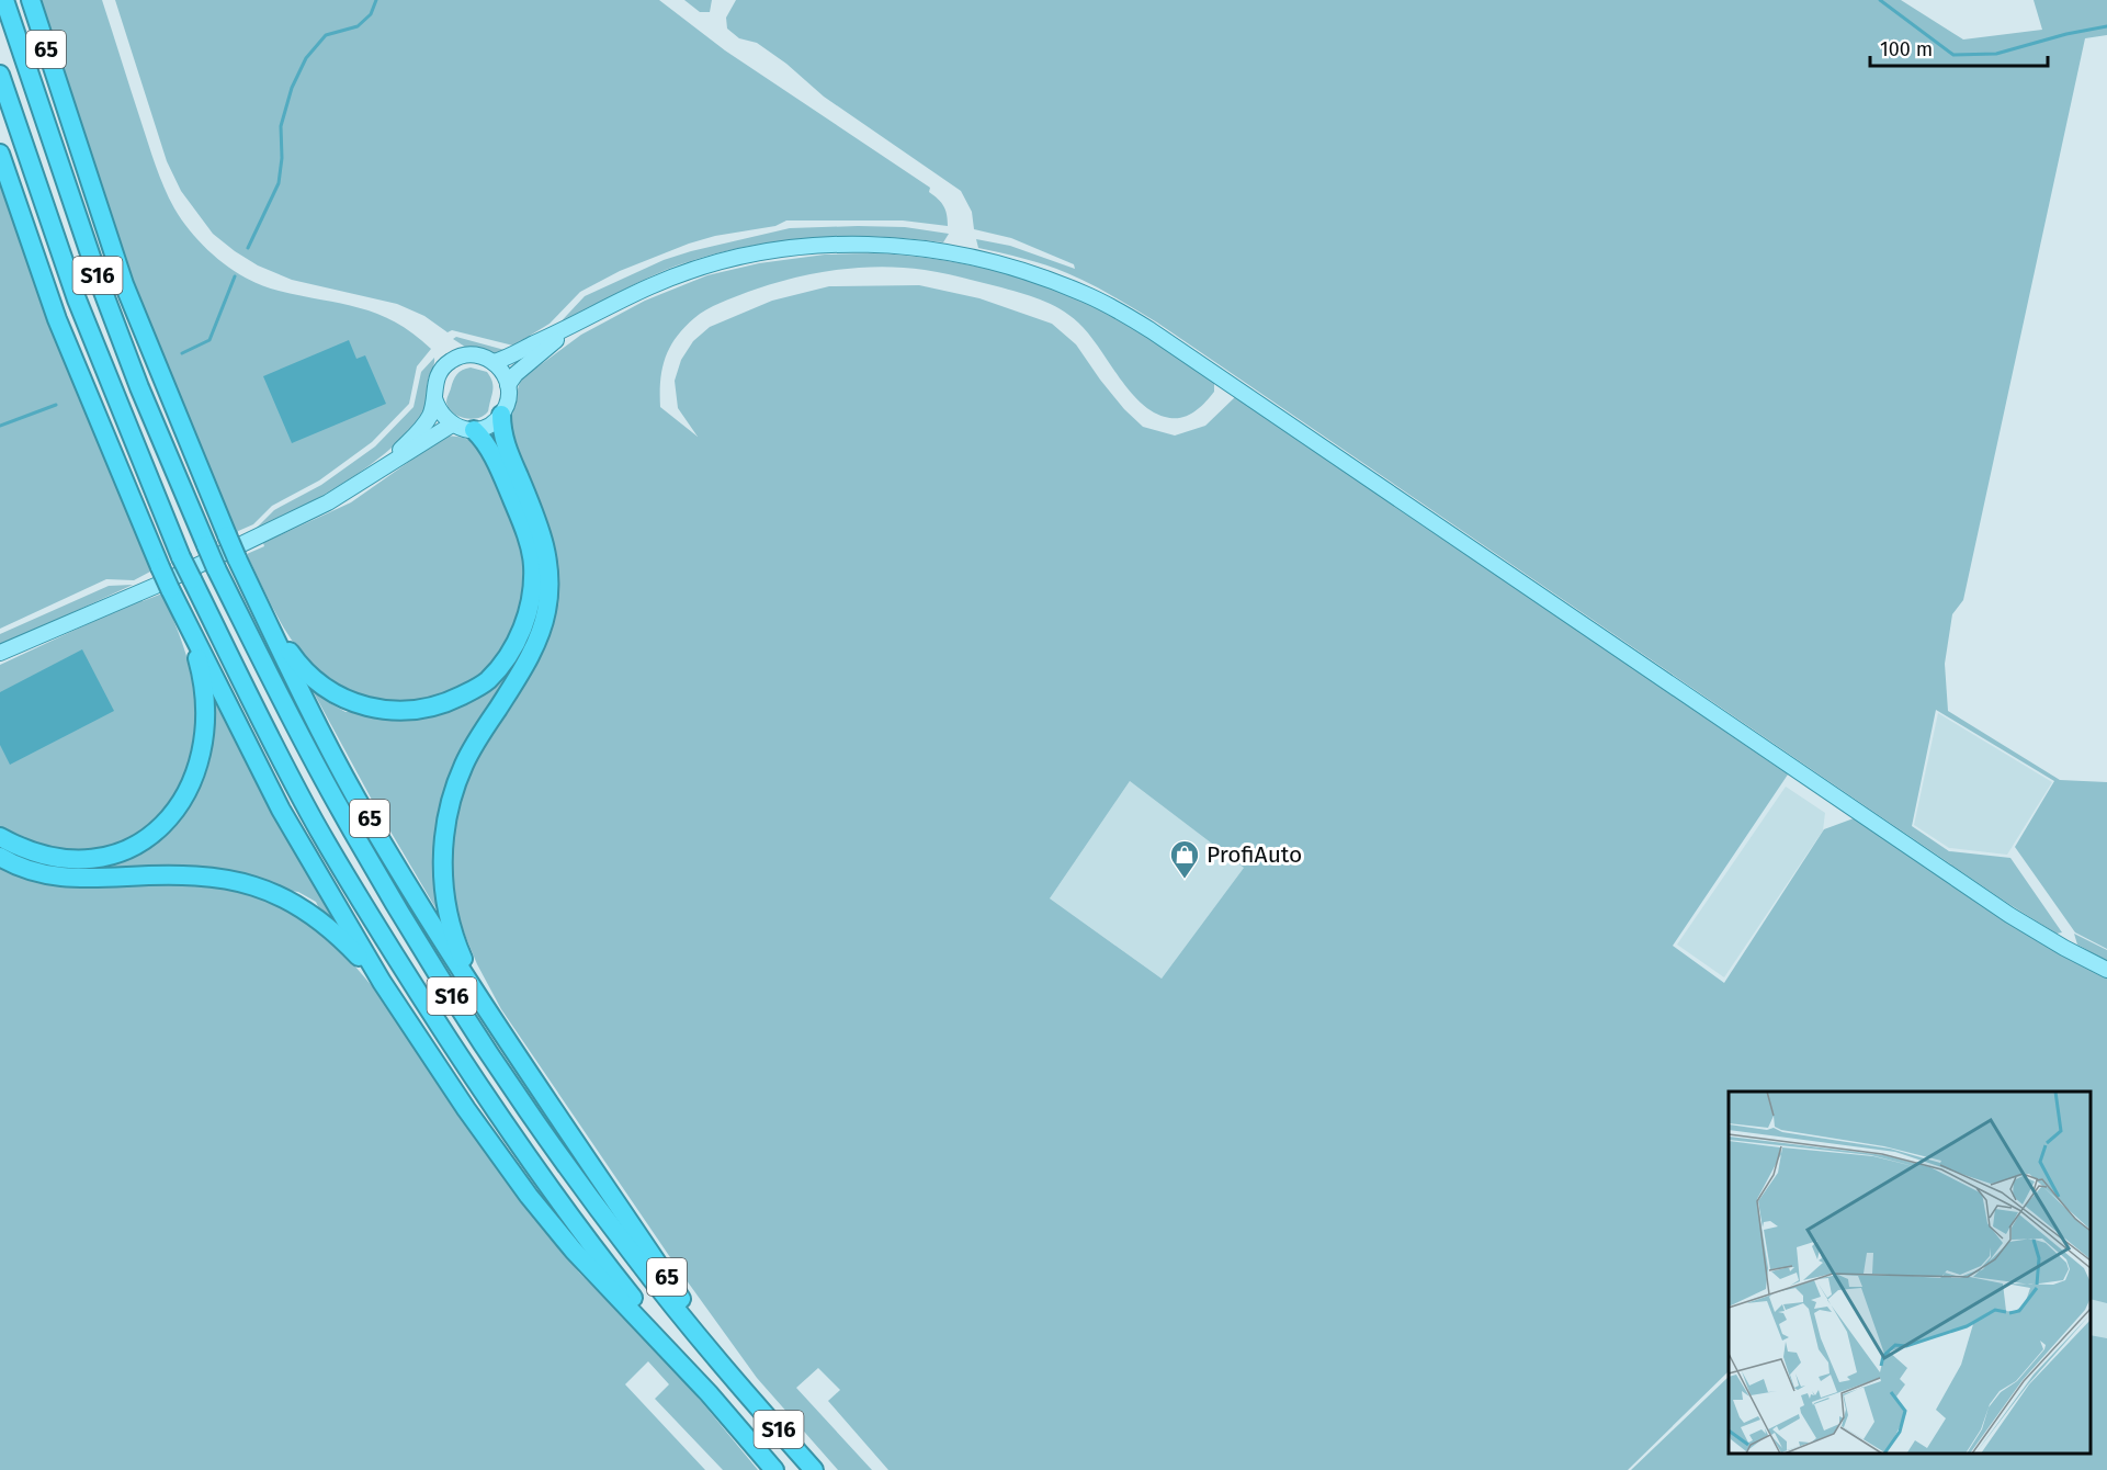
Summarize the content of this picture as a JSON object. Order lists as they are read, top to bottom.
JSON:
{
  "streets": {
    "highway": ["65", "S16"]
  },
  "crossings": [
    ["65", "S16"]
  ],
  "places": {
    "shop": ["ProfiAuto"]
  },
  "scale_bar": "100 m"
}
